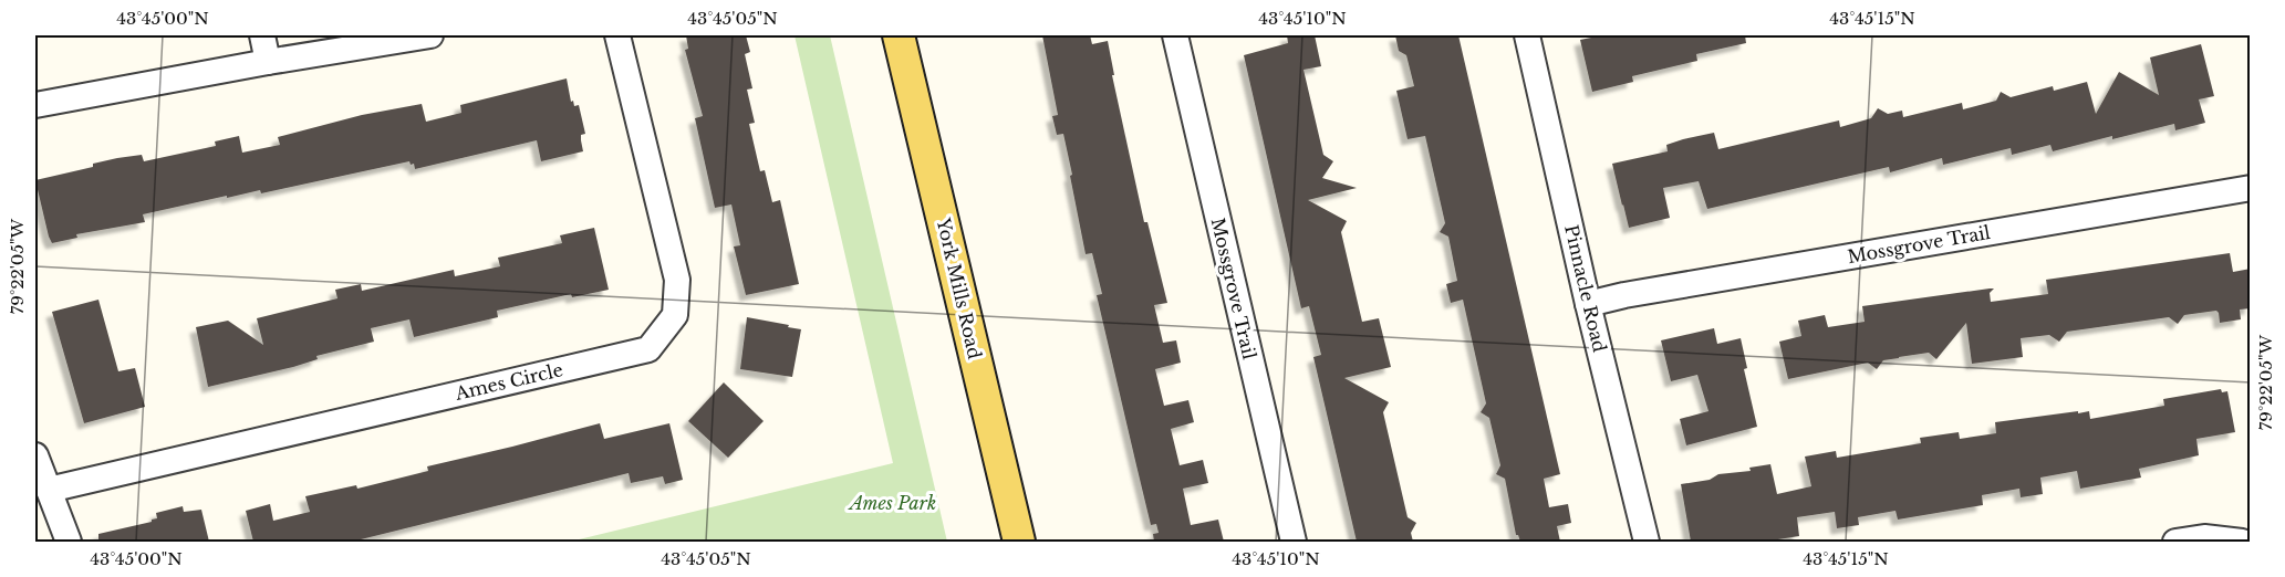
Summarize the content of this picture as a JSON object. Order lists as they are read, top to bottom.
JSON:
{
  "streets": {
    "main road": ["York Mills Road"],
    "street": ["Mossgrove Trail", "Pinnacle Road", "Ames Circle"]
  },
  "crossings": [
    ["Mossgrove Trail", "Pinnacle Road"]
  ],
  "parks": ["Ames Park"],
  "coordinates": [
    "43°45'00\"N",
    "43°45'05\"N",
    "43°45'10\"N",
    "43°45'15\"N",
    "79°22'05\"W"
  ]
}
